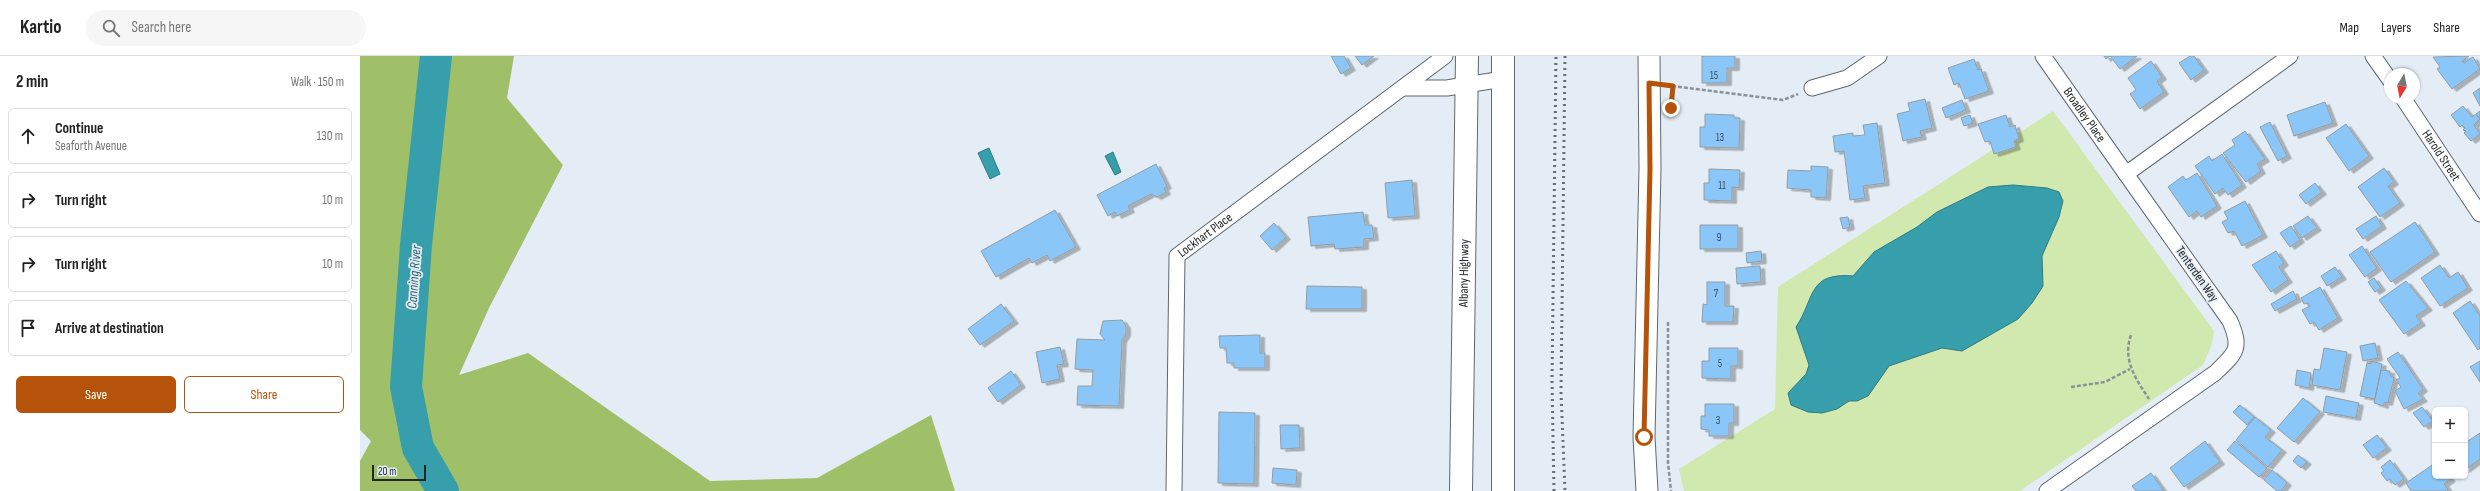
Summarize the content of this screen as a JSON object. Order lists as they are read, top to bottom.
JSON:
{
  "streets": {
    "highway": ["Albany Highway"],
    "street": [
      "Broadley Place",
      "Harold Street",
      "Lockhart Place",
      "Tenterden Way"
    ]
  },
  "crossings": [
    ["Broadley Place", "Tenterden Way"]
  ],
  "water": ["Canning River"],
  "house_numbers": [
    "15",
    "13",
    "11",
    "9",
    "7",
    "5",
    "3"
  ],
  "scale_bar": "20 m",
  "north": "bottom",
  "page": {
    "header": "Kartio",
    "search": "Search here",
    "nav": ["Map", "Layers", "Share"],
    "heading": ["2 min", "Walk · 150 m"],
    "list": [
      ["Continue", "Seaforth Avenue", "130 m"],
      ["Turn right", "10 m"],
      ["Turn right", "10 m"],
      "Arrive at destination"
    ],
    "buttons": ["Save", "Share"],
    "map_buttons": ["+", "−"],
    "scale": "20 m"
  }
}
